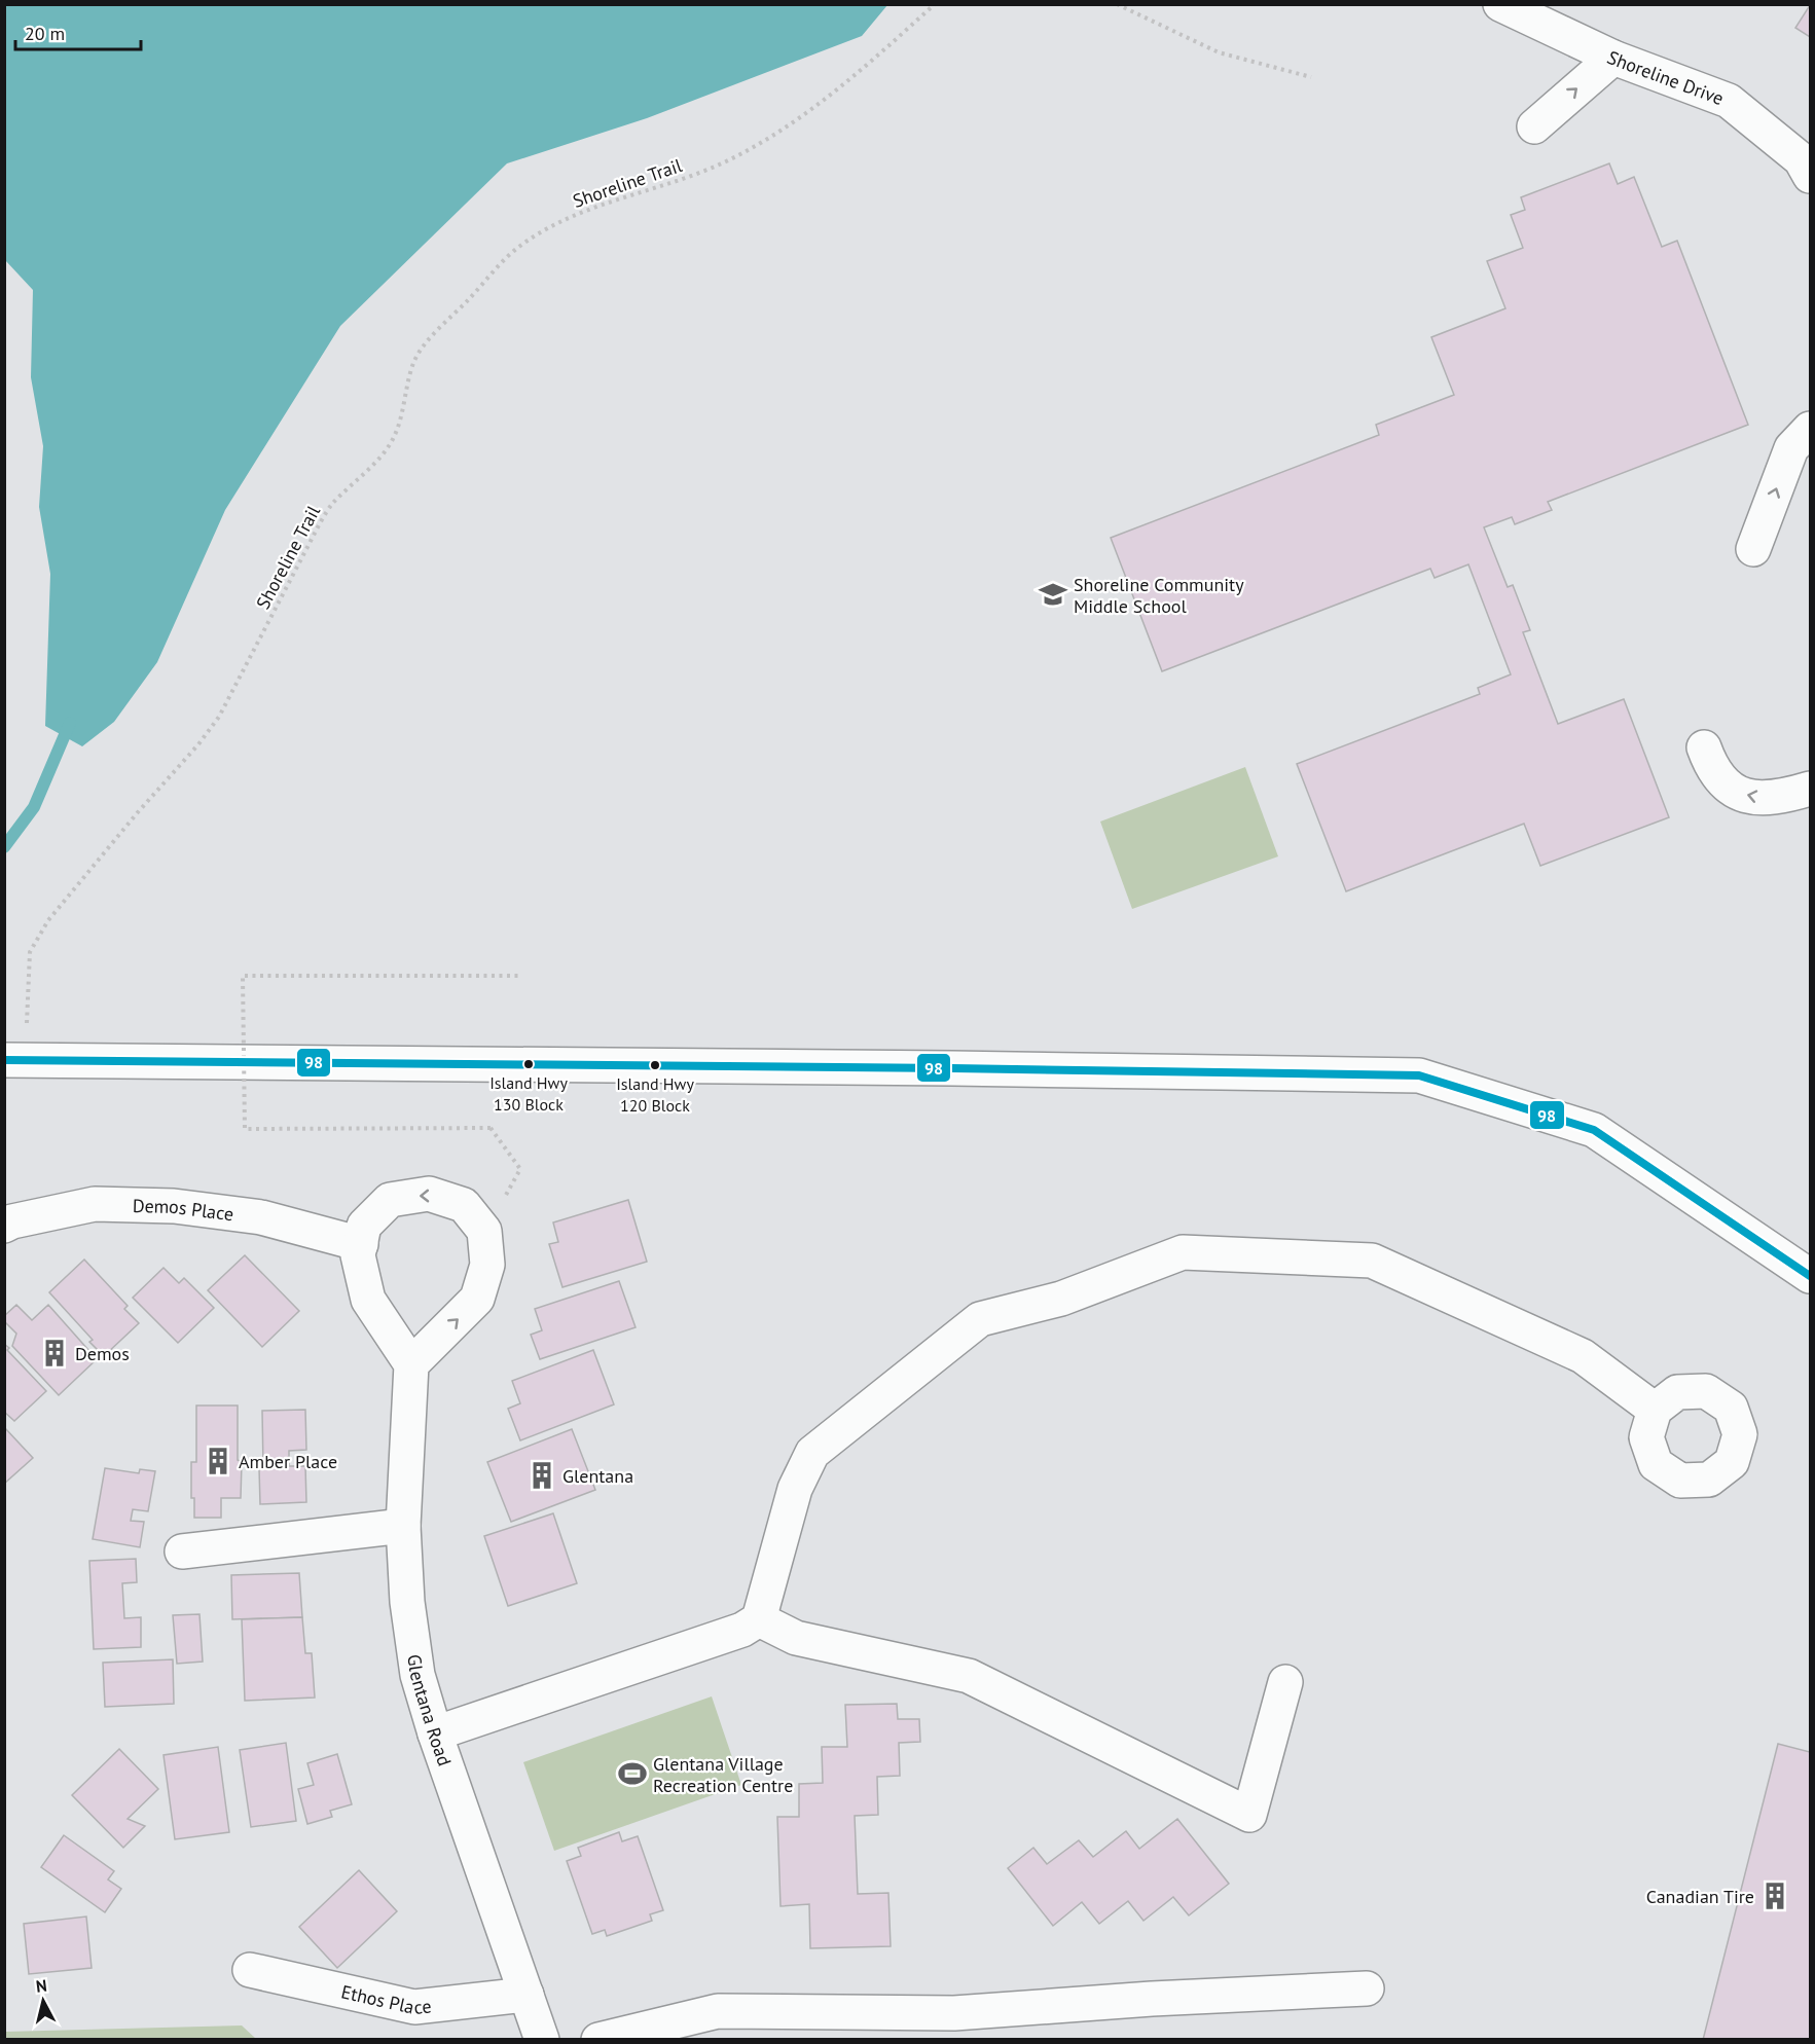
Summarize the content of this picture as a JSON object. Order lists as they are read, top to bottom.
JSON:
{
  "streets": {
    "street": [
      "Shoreline Drive",
      "Demos Place",
      "Glentana Road",
      "Ethos Place"
    ],
    "path": ["Shoreline Trail"]
  },
  "crossings": [
    ["Demos Place", "Glentana Road"],
    ["Glentana Road", "Ethos Place"]
  ],
  "places": {
    "school or university": ["Shoreline Community Middle School"],
    "other": ["Island Hwy 130 Block", "Island Hwy 120 Block"],
    "building": [
      "Demos",
      "Amber Place",
      "Glentana",
      "Canadian Tire"
    ],
    "sports": ["Glentana Village Recreation Centre"]
  },
  "lines": ["transit line 98"],
  "scale_bar": "20 m",
  "north": "top"
}
